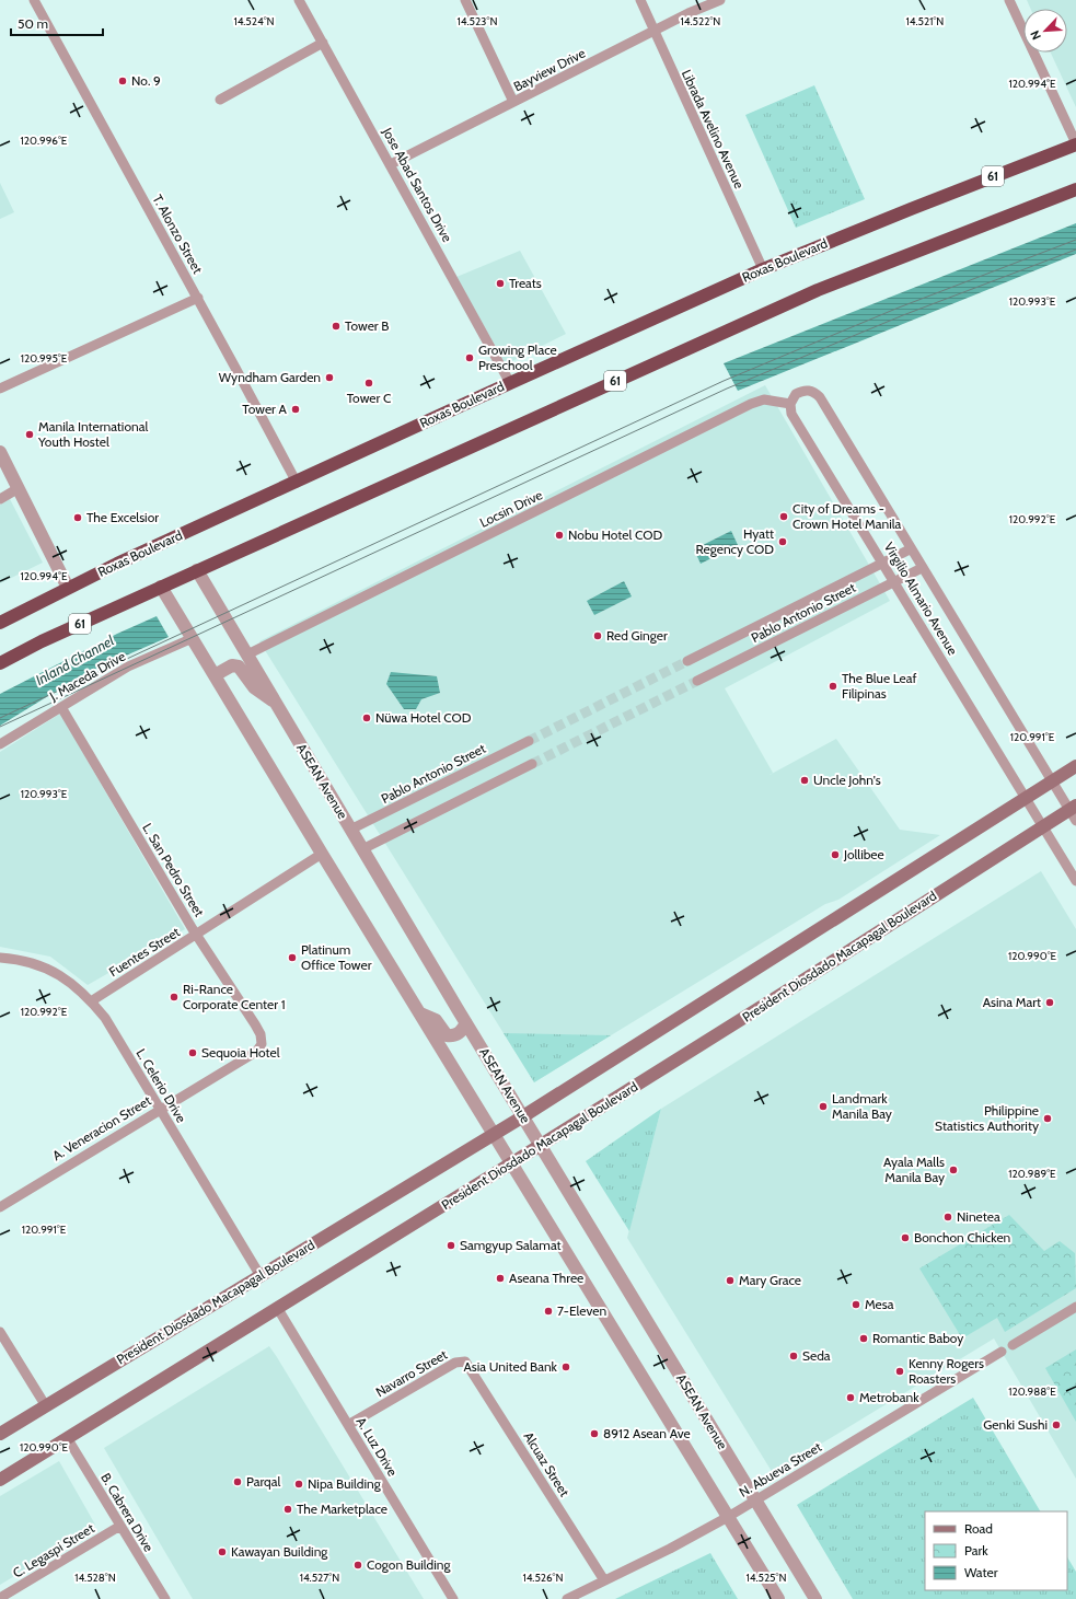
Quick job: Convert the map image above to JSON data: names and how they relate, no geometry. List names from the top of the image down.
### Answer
{
  "streets": {
    "highway": ["61", "Roxas Boulevard"],
    "main road": ["President Diosdado Macapagal Boulevard"],
    "street": [
      "Bayview Drive",
      "Librada Avelino Avenue",
      "Jose Abad Santos Drive",
      "T. Alonzo Street",
      "Locsin Drive",
      "Virgilio Almario Avenue",
      "Pablo Antonio Street",
      "J. Maceda Drive",
      "ASEAN Avenue",
      "L. San Pedro Street",
      "Fuentes Street",
      "L. Celerio Drive",
      "A. Veneracion Street",
      "Navarro Street",
      "A. Luz Drive",
      "Alcuaz Street",
      "N. Abueva Street",
      "B. Cabrera Drive",
      "C. Legaspi Street"
    ]
  },
  "crossings": [
    ["Bayview Drive", "Librada Avelino Avenue"],
    ["Bayview Drive", "Jose Abad Santos Drive"],
    ["Librada Avelino Avenue", "Roxas Boulevard"],
    ["61", "ASEAN Avenue"],
    ["Jose Abad Santos Drive", "Roxas Boulevard"],
    ["T. Alonzo Street", "Roxas Boulevard"],
    ["Locsin Drive", "Virgilio Almario Avenue"],
    ["Locsin Drive", "ASEAN Avenue"],
    ["Virgilio Almario Avenue", "Pablo Antonio Street"],
    ["Virgilio Almario Avenue", "President Diosdado Macapagal Boulevard"],
    ["Pablo Antonio Street", "ASEAN Avenue"],
    ["J. Maceda Drive", "L. San Pedro Street"],
    ["ASEAN Avenue", "President Diosdado Macapagal Boulevard"],
    ["ASEAN Avenue", "N. Abueva Street"],
    ["L. San Pedro Street", "Fuentes Street"],
    ["L. San Pedro Street", "A. Veneracion Street"],
    ["Fuentes Street", "L. Celerio Drive"],
    ["President Diosdado Macapagal Boulevard", "L. Celerio Drive"],
    ["President Diosdado Macapagal Boulevard", "A. Luz Drive"],
    ["President Diosdado Macapagal Boulevard", "B. Cabrera Drive"],
    ["L. Celerio Drive", "A. Veneracion Street"],
    ["Navarro Street", "A. Luz Drive"],
    ["Navarro Street", "Alcuaz Street"],
    ["Alcuaz Street", "N. Abueva Street"],
    ["B. Cabrera Drive", "C. Legaspi Street"]
  ],
  "water": ["Inland Channel"],
  "places": [
    "No. 9",
    "Treats",
    "Tower B",
    "Growing Place Preschool",
    "Wyndham Garden",
    "Tower C",
    "Tower A",
    "Manila International Youth Hostel",
    "City of Dreams - Crown Hotel Manila",
    "The Excelsior",
    "Nobu Hotel COD",
    "Hyatt Regency COD",
    "Red Ginger",
    "The Blue Leaf Filipinas",
    "Nüwa Hotel COD",
    "Uncle John's",
    "Jollibee",
    "Platinum Office Tower",
    "Ri-Rance Corporate Center 1",
    "Asina Mart",
    "Sequoia Hotel",
    "Landmark Manila Bay",
    "Philippine Statistics Authority",
    "Ayala Malls Manila Bay",
    "Ninetea",
    "Bonchon Chicken",
    "Samgyup Salamat",
    "Aseana Three",
    "Mary Grace",
    "Mesa",
    "7-Eleven",
    "Romantic Baboy",
    "Seda",
    "Asia United Bank",
    "Kenny Rogers Roasters",
    "Metrobank",
    "Genki Sushi",
    "8912 Asean Ave",
    "Parqal",
    "Nipa Building",
    "The Marketplace",
    "Kawayan Building",
    "Cogon Building"
  ],
  "legend": ["Road", "Park", "Water"],
  "scale_bar": "50 m",
  "north": "bottom left",
  "coordinates": [
    "14.523°N",
    "14.522°N",
    "14.524°N",
    "14.521°N",
    "120.994°E",
    "120.996°E",
    "120.993°E",
    "120.995°E",
    "120.992°E",
    "120.991°E",
    "120.990°E",
    "120.989°E",
    "120.988°E",
    "14.528°N",
    "14.527°N",
    "14.526°N",
    "14.525°N"
  ]
}
